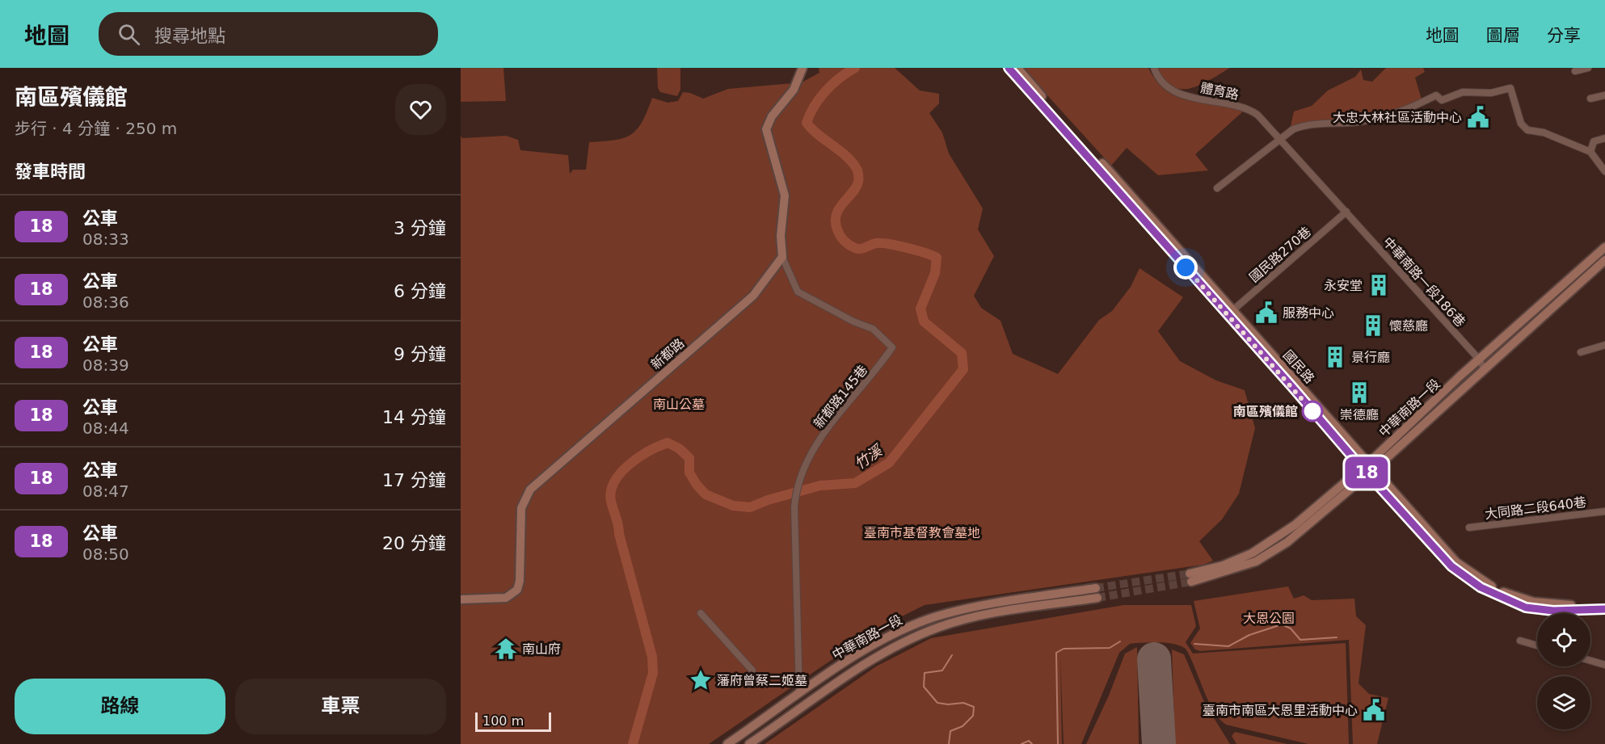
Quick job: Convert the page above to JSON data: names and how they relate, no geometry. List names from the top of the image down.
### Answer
{
  "streets": {
    "street": [
      "體育路",
      "國民路270巷",
      "中華南路一段186巷",
      "新都路",
      "國民路",
      "新都路145巷",
      "中華南路一段",
      "大同路二段640巷"
    ]
  },
  "crossings": [
    ["體育路", "國民路270巷"],
    ["體育路", "中華南路一段186巷"],
    ["國民路270巷", "中華南路一段186巷"],
    ["國民路270巷", "國民路"],
    ["中華南路一段186巷", "中華南路一段"],
    ["新都路", "新都路145巷"],
    ["國民路", "中華南路一段"],
    ["新都路145巷", "中華南路一段"]
  ],
  "water": ["竹溪"],
  "parks": ["南山公墓", "臺南市基督教會墓地", "大恩公園"],
  "places": {
    "public building": ["大忠大林社區活動中心", "服務中心", "臺南市南區大恩里活動中心"],
    "building": [
      "永安堂",
      "懷慈廳",
      "景行廳",
      "崇德廳"
    ],
    "other": ["南區殯儀館"],
    "temple": ["南山府"],
    "place": ["藩府曾蔡二姬墓"]
  },
  "lines": ["bus line 18"],
  "scale_bar": "100 m",
  "page": {
    "header": "地圖",
    "search": "搜尋地點",
    "nav": ["地圖", "圖層", "分享"],
    "heading": [
      ["南區殯儀館", "步行 · 4 分鐘 · 250 m"],
      "發車時間"
    ],
    "on_map": "18",
    "list": [
      {
        "mark": "18",
        "name": "公車",
        "note": "08:33",
        "value": "3 分鐘"
      },
      {
        "mark": "18",
        "name": "公車",
        "note": "08:36",
        "value": "6 分鐘"
      },
      {
        "mark": "18",
        "name": "公車",
        "note": "08:39",
        "value": "9 分鐘"
      },
      {
        "mark": "18",
        "name": "公車",
        "note": "08:44",
        "value": "14 分鐘"
      },
      {
        "mark": "18",
        "name": "公車",
        "note": "08:47",
        "value": "17 分鐘"
      },
      {
        "mark": "18",
        "name": "公車",
        "note": "08:50",
        "value": "20 分鐘"
      }
    ],
    "buttons": ["路線", "車票"],
    "scale": "100 m"
  }
}
